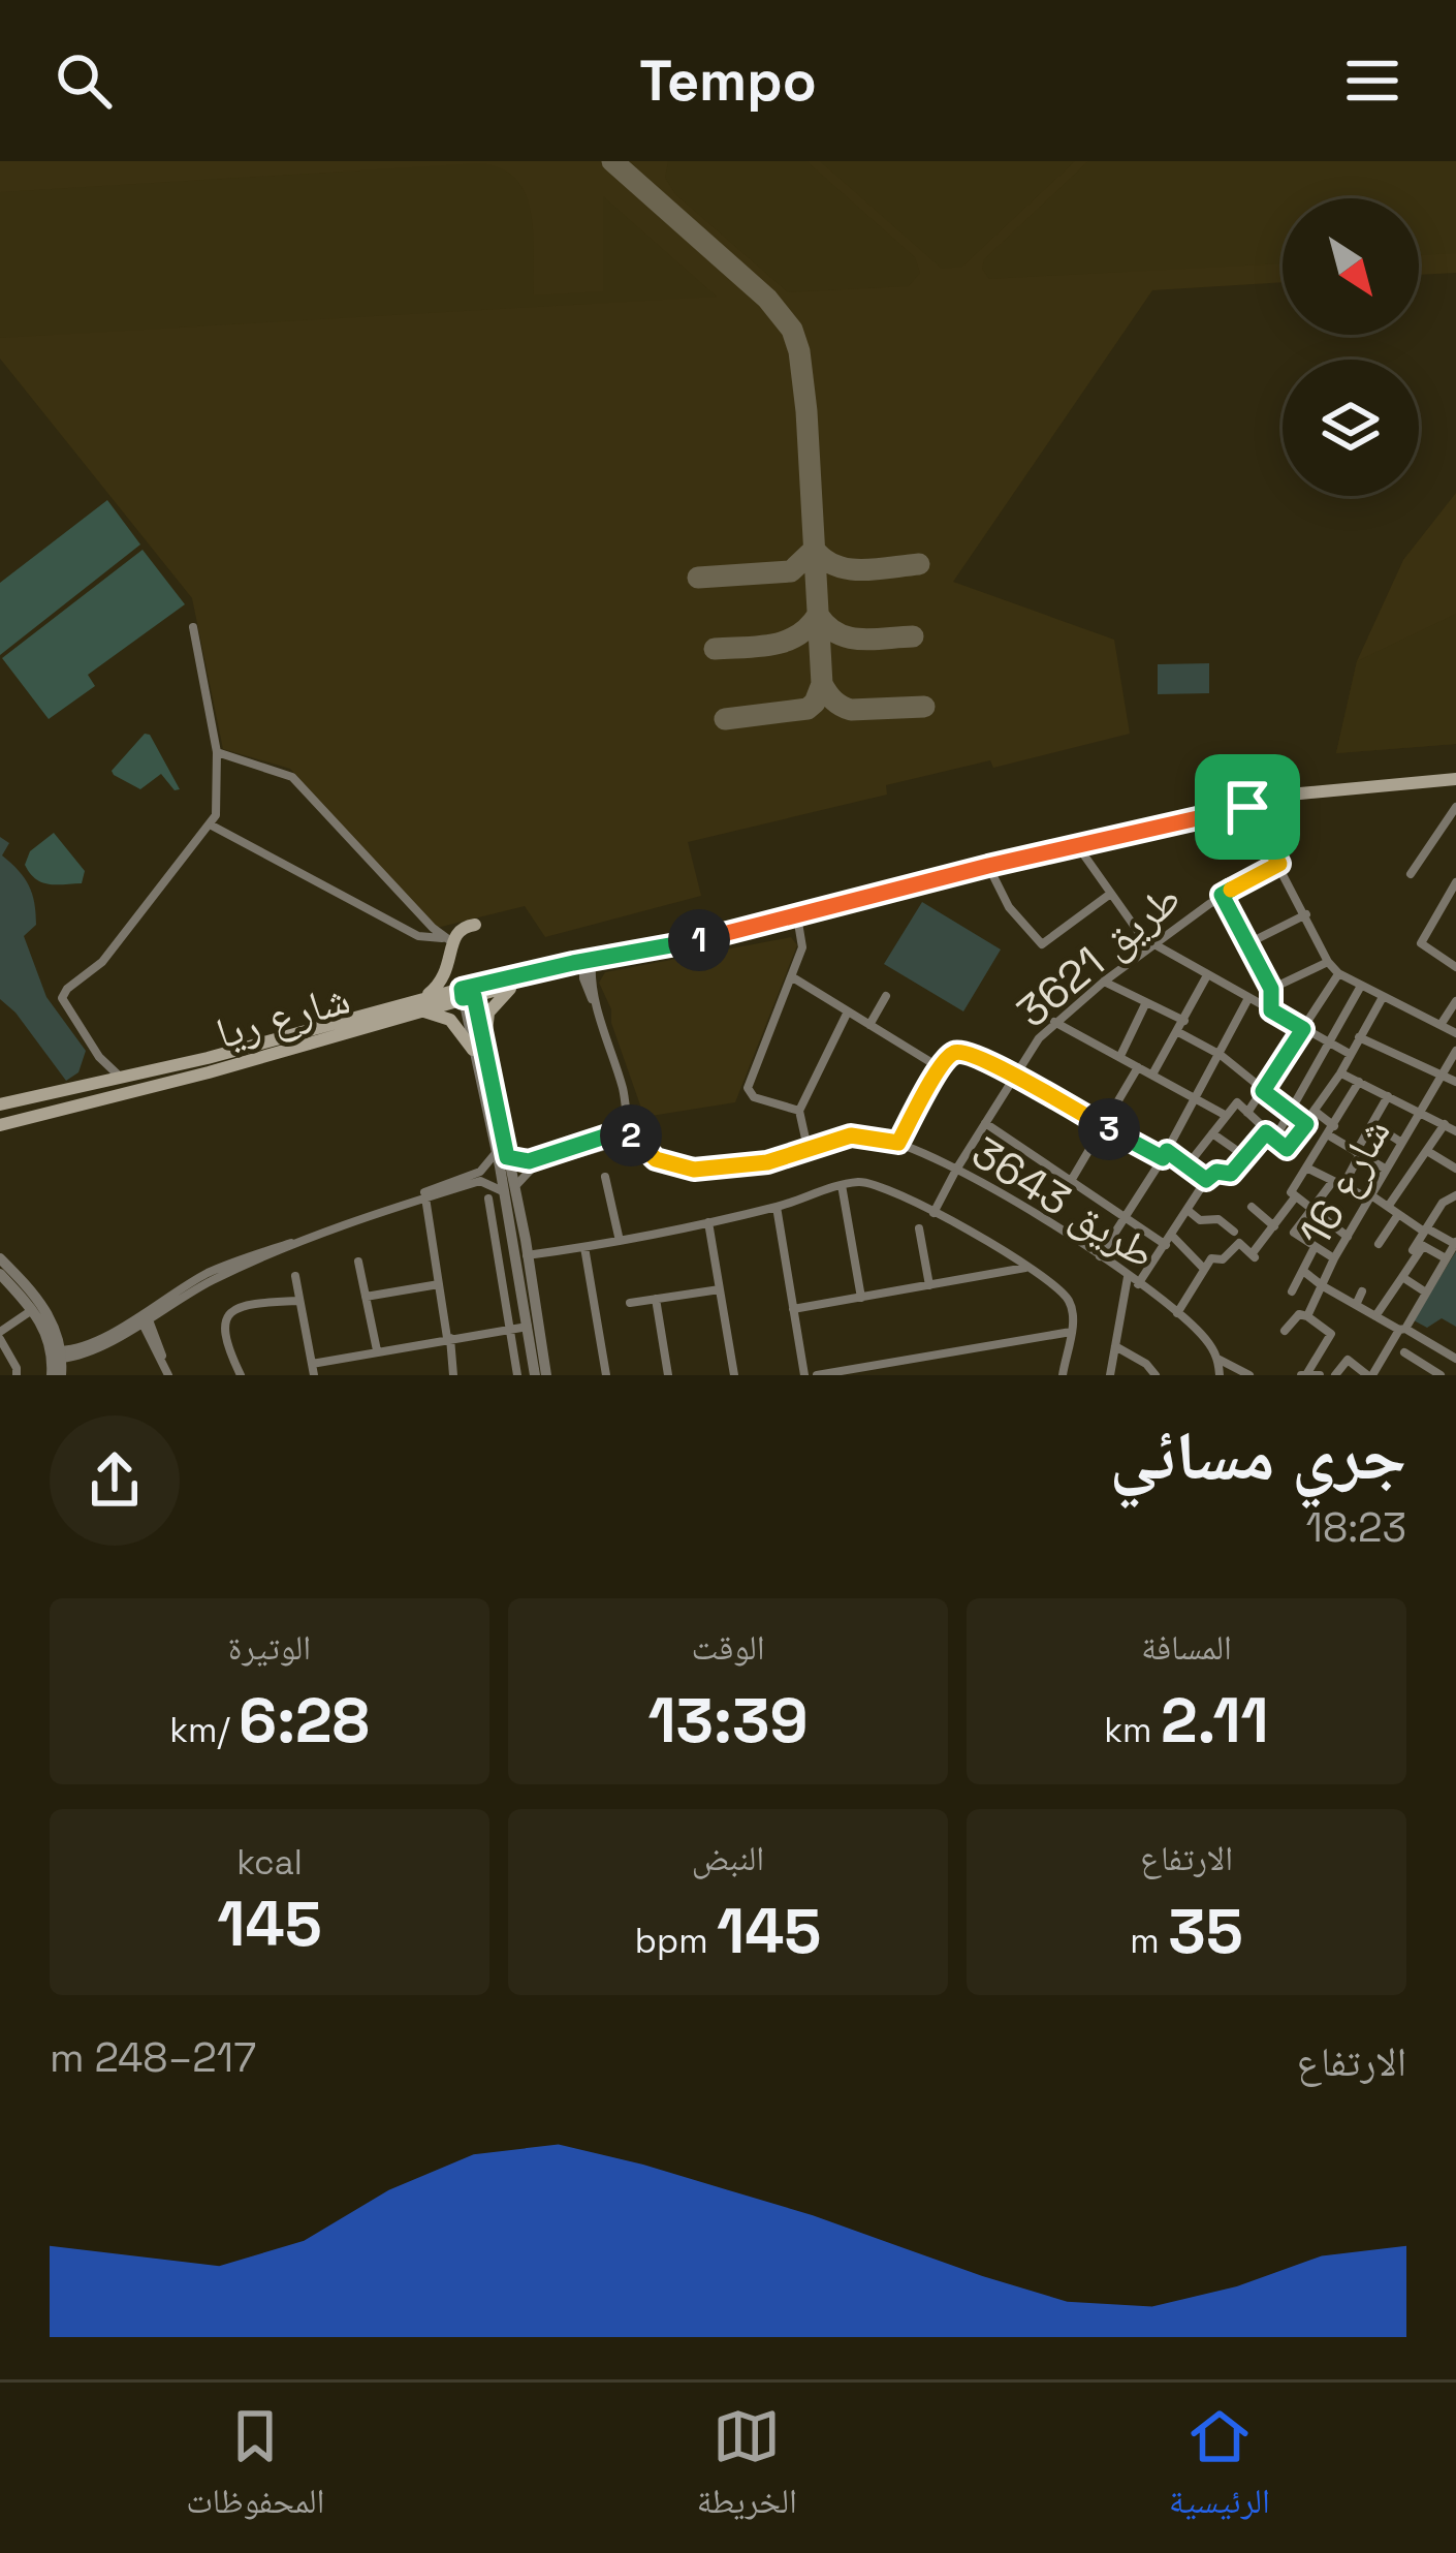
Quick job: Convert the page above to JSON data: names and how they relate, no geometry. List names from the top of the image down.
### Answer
{
  "streets": {
    "main road": ["شارع ريا"],
    "street": ["طريق 3621", "شارع 16", "طريق 3643"]
  },
  "crossings": [
    ["طريق 3621", "طريق 3643"]
  ],
  "north": "bottom right",
  "page": {
    "header": "Tempo",
    "pins": ["1", "3", "2"],
    "heading": ["جري مسائي", "18:23"],
    "stats": [
      ["المسافة", "2.11 km"],
      ["الوقت", "13:39"],
      ["الوتيرة", "6:28 /km"],
      ["الارتفاع", "35 m"],
      ["النبض", "145 bpm"],
      ["kcal", "145"]
    ],
    "chart": ["الارتفاع", "217–248 m"],
    "tabs": ["الرئيسية", "الخريطة", "المحفوظات"]
  }
}
